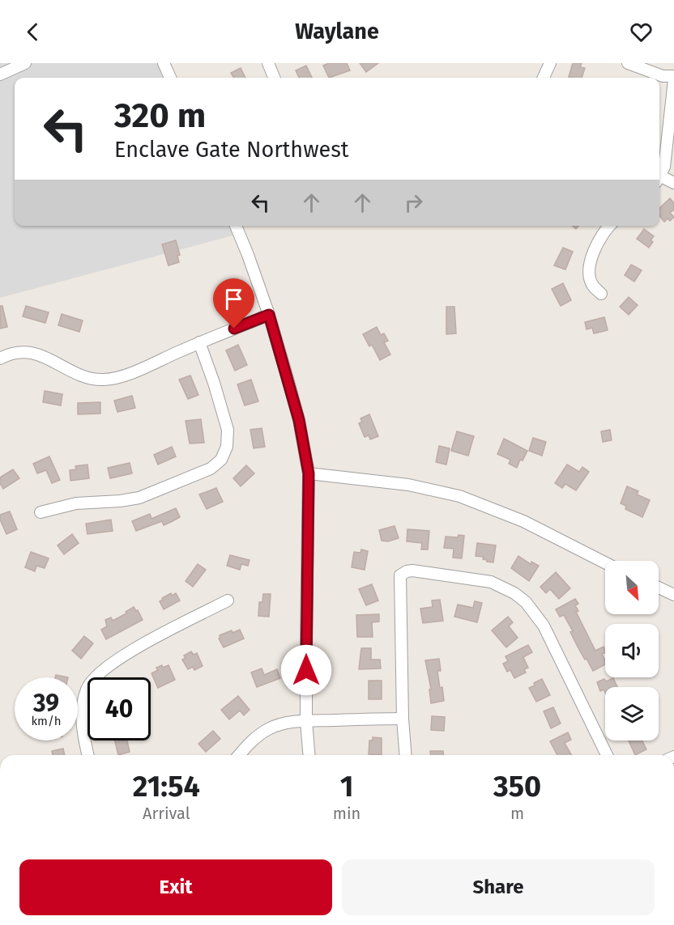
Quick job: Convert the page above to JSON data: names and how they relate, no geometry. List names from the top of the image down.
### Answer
{
  "north": "bottom right",
  "page": {
    "header": "Waylane",
    "turn": ["320 m", "Enclave Gate Northwest"],
    "speed": "39 km/h",
    "limit": "40",
    "eta": [
      "21:54",
      "Arrival",
      "1",
      "min",
      "350",
      "m"
    ],
    "buttons": ["Exit", "Share"]
  }
}
